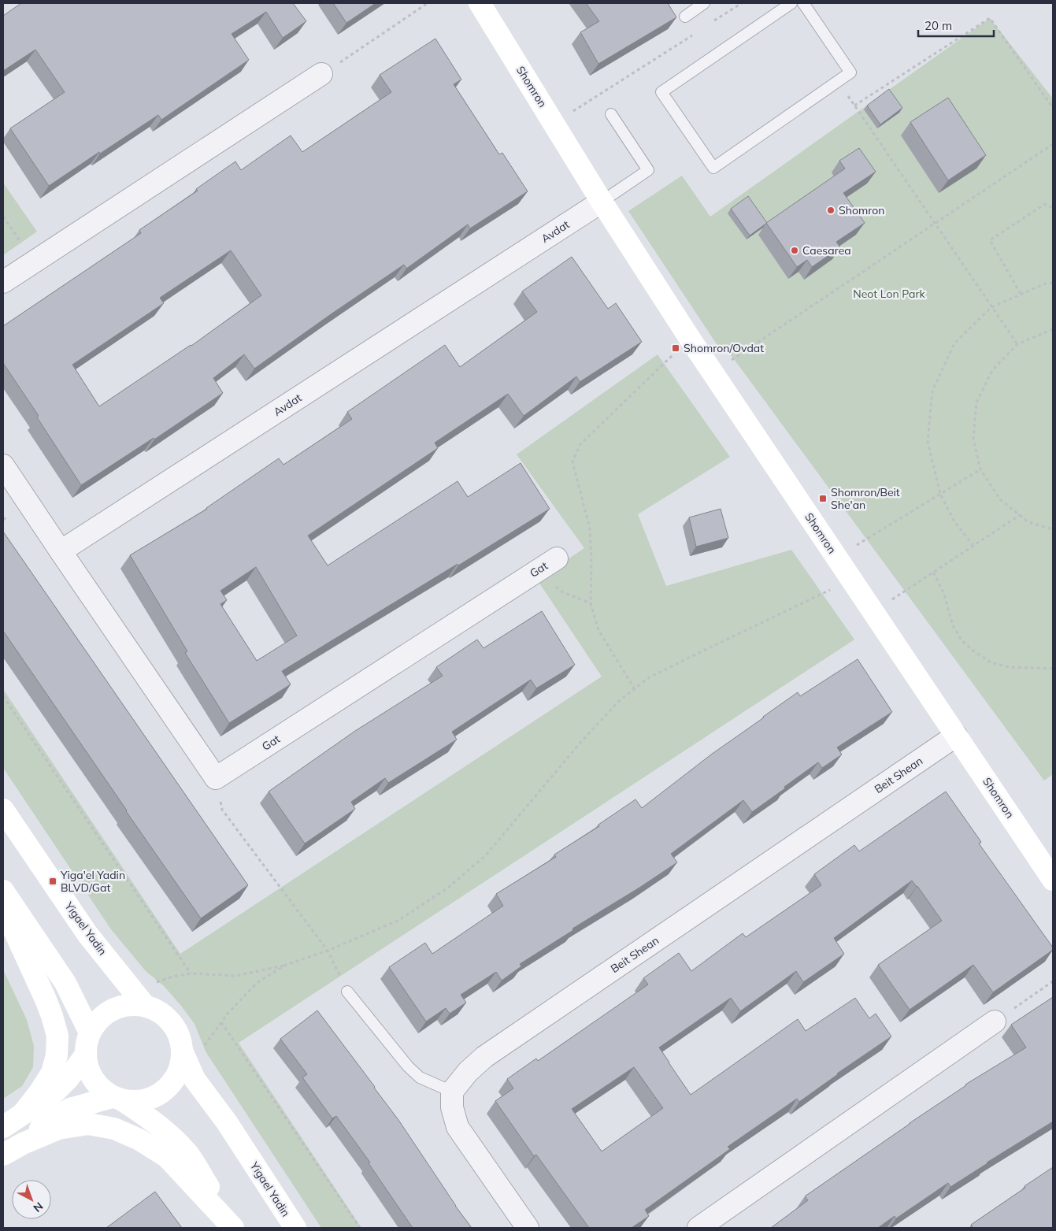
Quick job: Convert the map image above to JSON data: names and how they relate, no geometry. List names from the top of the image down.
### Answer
{
  "streets": {
    "main road": ["Shomron", "Yigael Yadin"],
    "street": ["Avdat", "Gat", "Beit Shean"]
  },
  "crossings": [
    ["Shomron", "Avdat"],
    ["Shomron", "Beit Shean"]
  ],
  "parks": ["Neot Lon Park"],
  "places": {
    "other": ["Shomron", "Caesarea"],
    "transit": ["Shomron/Ovdat", "Shomron/Beit She'an", "Yiga'el Yadin BLVD/Gat"]
  },
  "scale_bar": "20 m",
  "north": "bottom right"
}
